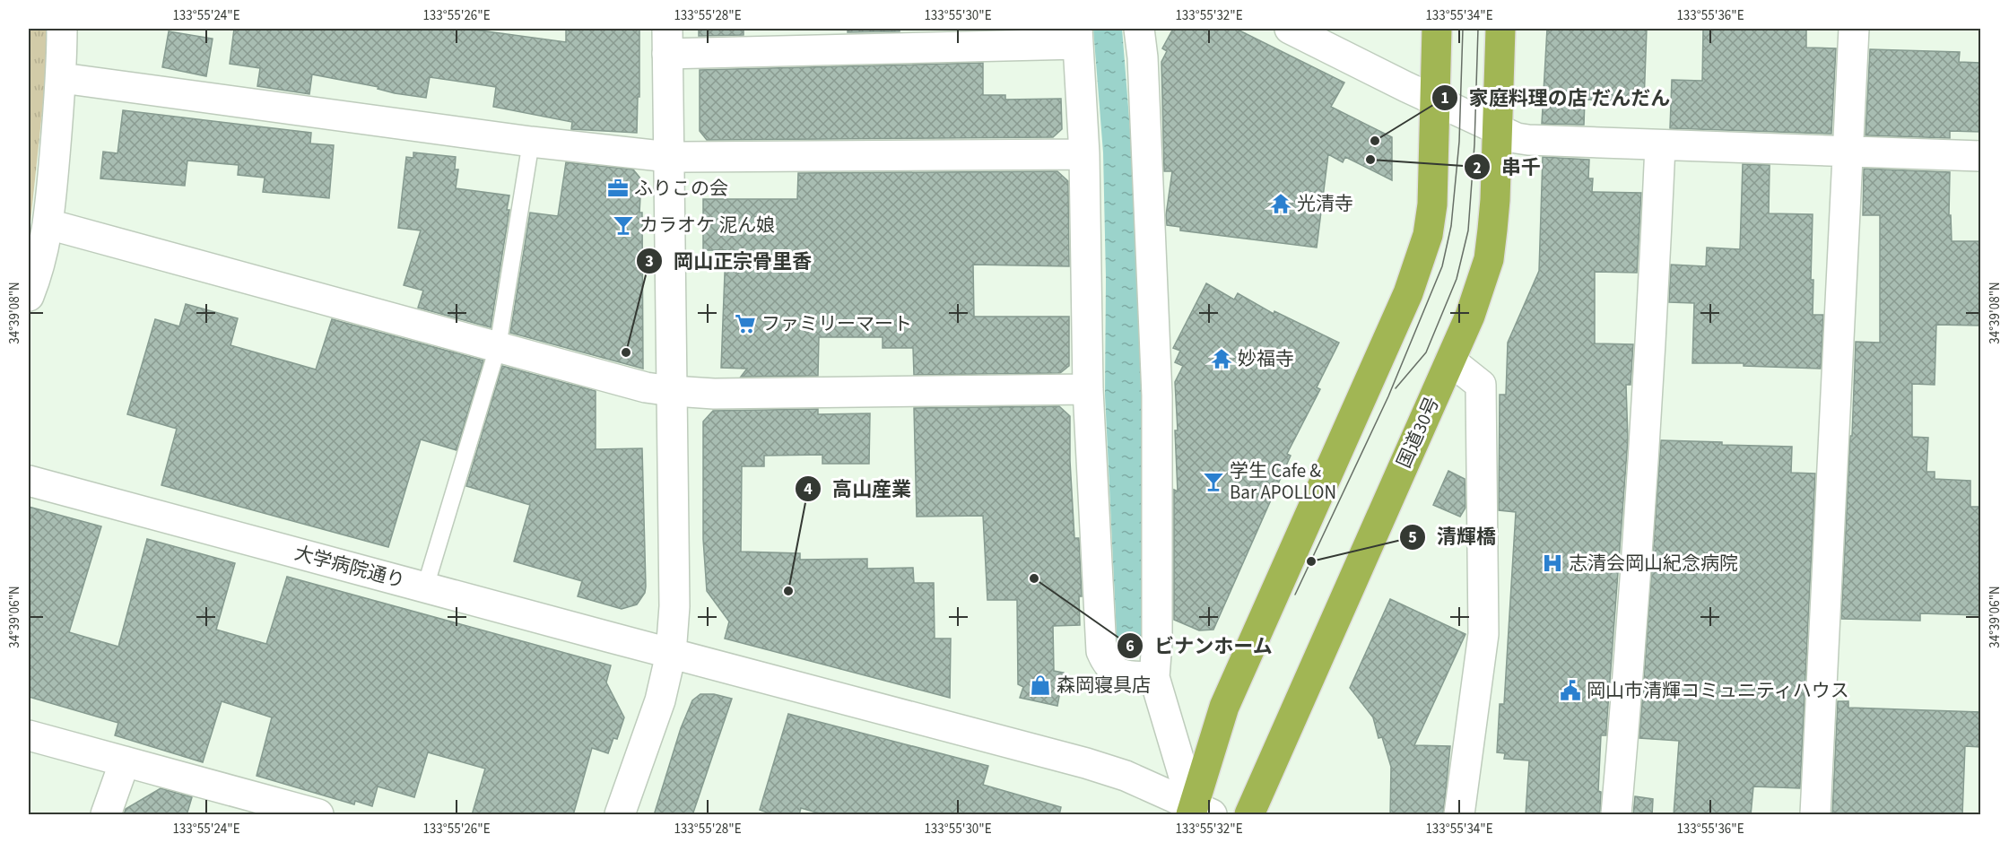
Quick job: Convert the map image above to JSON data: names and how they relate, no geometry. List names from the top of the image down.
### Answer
{
  "streets": {
    "highway": ["国道30号"],
    "street": ["大学病院通り"]
  },
  "places": {
    "other": [
      "家庭料理の店 だんだん",
      "串千",
      "岡山正宗骨里香",
      "清輝橋",
      "ビナンホーム",
      "高山産業"
    ],
    "office": ["ふりこの会"],
    "temple": ["光清寺", "妙福寺"],
    "bar": ["カラオケ 泥ん娘", "学生 Cafe & Bar APOLLON"],
    "supermarket": ["ファミリーマート"],
    "hospital": ["志清会岡山紀念病院"],
    "shop": ["森岡寝具店"],
    "public building": ["岡山市清輝コミュニティハウス"]
  },
  "coordinates": [
    "133°55'24\"E",
    "133°55'26\"E",
    "133°55'28\"E",
    "133°55'30\"E",
    "133°55'32\"E",
    "133°55'34\"E",
    "133°55'36\"E",
    "34°39'08\"N",
    "34°39'06\"N"
  ]
}
